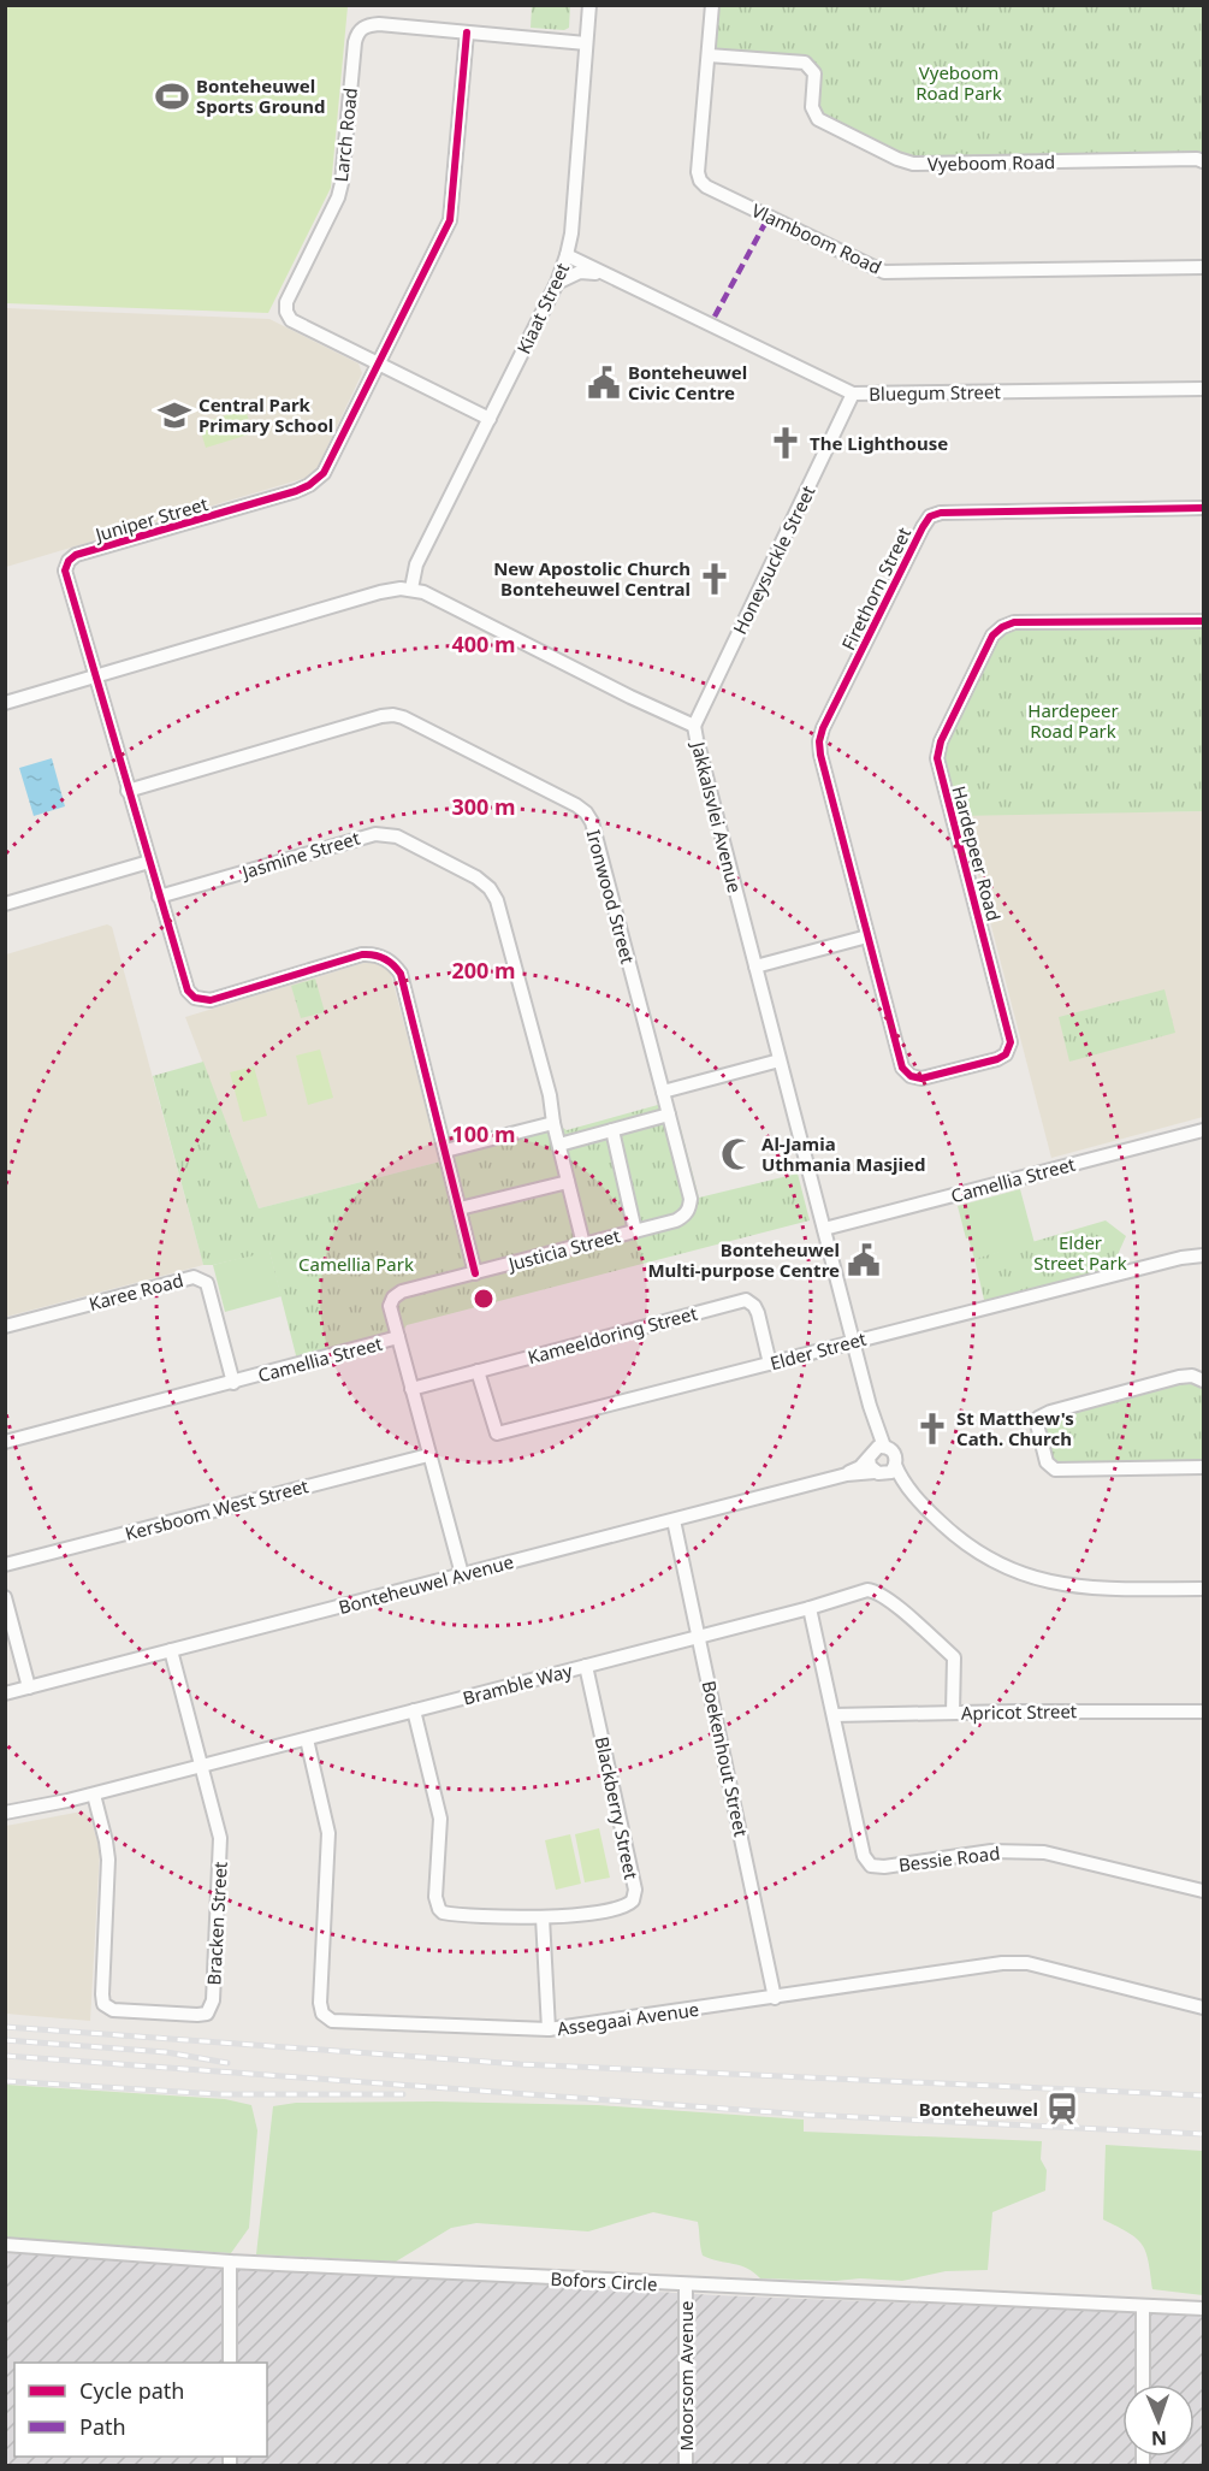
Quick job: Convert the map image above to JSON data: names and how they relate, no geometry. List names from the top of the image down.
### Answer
{
  "streets": {
    "street": [
      "Larch Road",
      "Vyeboom Road",
      "Vlamboom Road",
      "Kiaat Street",
      "Bluegum Street",
      "Juniper Street",
      "Honeysuckle Street",
      "Firethorn Street",
      "Jakkalsvlei Avenue",
      "Hardepeer Road",
      "Jasmine Street",
      "Ironwood Street",
      "Camellia Street",
      "Justicia Street",
      "Karee Road",
      "Kameeldoring Street",
      "Elder Street",
      "Kersboom West Street",
      "Bonteheuwel Avenue",
      "Bramble Way",
      "Apricot Street",
      "Boekenhout Street",
      "Blackberry Street",
      "Bessie Road",
      "Bracken Street",
      "Assegaai Avenue",
      "Bofors Circle",
      "Moorsom Avenue"
    ]
  },
  "crossings": [
    ["Larch Road", "Kiaat Street"],
    ["Larch Road", "Juniper Street"],
    ["Vyeboom Road", "Vlamboom Road"],
    ["Kiaat Street", "Bluegum Street"],
    ["Kiaat Street", "Jakkalsvlei Avenue"],
    ["Bluegum Street", "Honeysuckle Street"],
    ["Juniper Street", "Jasmine Street"],
    ["Juniper Street", "Ironwood Street"],
    ["Honeysuckle Street", "Jakkalsvlei Avenue"],
    ["Firethorn Street", "Hardepeer Road"],
    ["Jakkalsvlei Avenue", "Camellia Street"],
    ["Jakkalsvlei Avenue", "Elder Street"],
    ["Jakkalsvlei Avenue", "Bonteheuwel Avenue"],
    ["Jasmine Street", "Justicia Street"],
    ["Ironwood Street", "Justicia Street"],
    ["Camellia Street", "Justicia Street"],
    ["Camellia Street", "Karee Road"],
    ["Camellia Street", "Kameeldoring Street"],
    ["Camellia Street", "Kersboom West Street"],
    ["Camellia Street", "Bonteheuwel Avenue"],
    ["Kameeldoring Street", "Elder Street"],
    ["Bonteheuwel Avenue", "Boekenhout Street"],
    ["Bonteheuwel Avenue", "Bracken Street"],
    ["Bramble Way", "Apricot Street"],
    ["Bramble Way", "Boekenhout Street"],
    ["Bramble Way", "Blackberry Street"],
    ["Bramble Way", "Bessie Road"],
    ["Bramble Way", "Bracken Street"],
    ["Bramble Way", "Assegaai Avenue"],
    ["Apricot Street", "Bessie Road"],
    ["Boekenhout Street", "Assegaai Avenue"],
    ["Bofors Circle", "Moorsom Avenue"]
  ],
  "parks": [
    "Vyeboom Road Park",
    "Hardepeer Road Park",
    "Elder Street Park",
    "Camellia Park"
  ],
  "places": {
    "sports": ["Bonteheuwel Sports Ground"],
    "public building": ["Bonteheuwel Civic Centre", "Bonteheuwel Multi-purpose Centre"],
    "school or university": ["Central Park Primary School"],
    "church": ["The Lighthouse", "New Apostolic Church Bonteheuwel Central", "St Matthew's Cath. Church"],
    "mosque": ["Al-Jamia Uthmania Masjied"],
    "station": ["Bonteheuwel"]
  },
  "legend": ["Cycle path", "Path"],
  "north": "bottom",
  "rings": [
    "400 m",
    "300 m",
    "200 m",
    "100 m"
  ]
}
